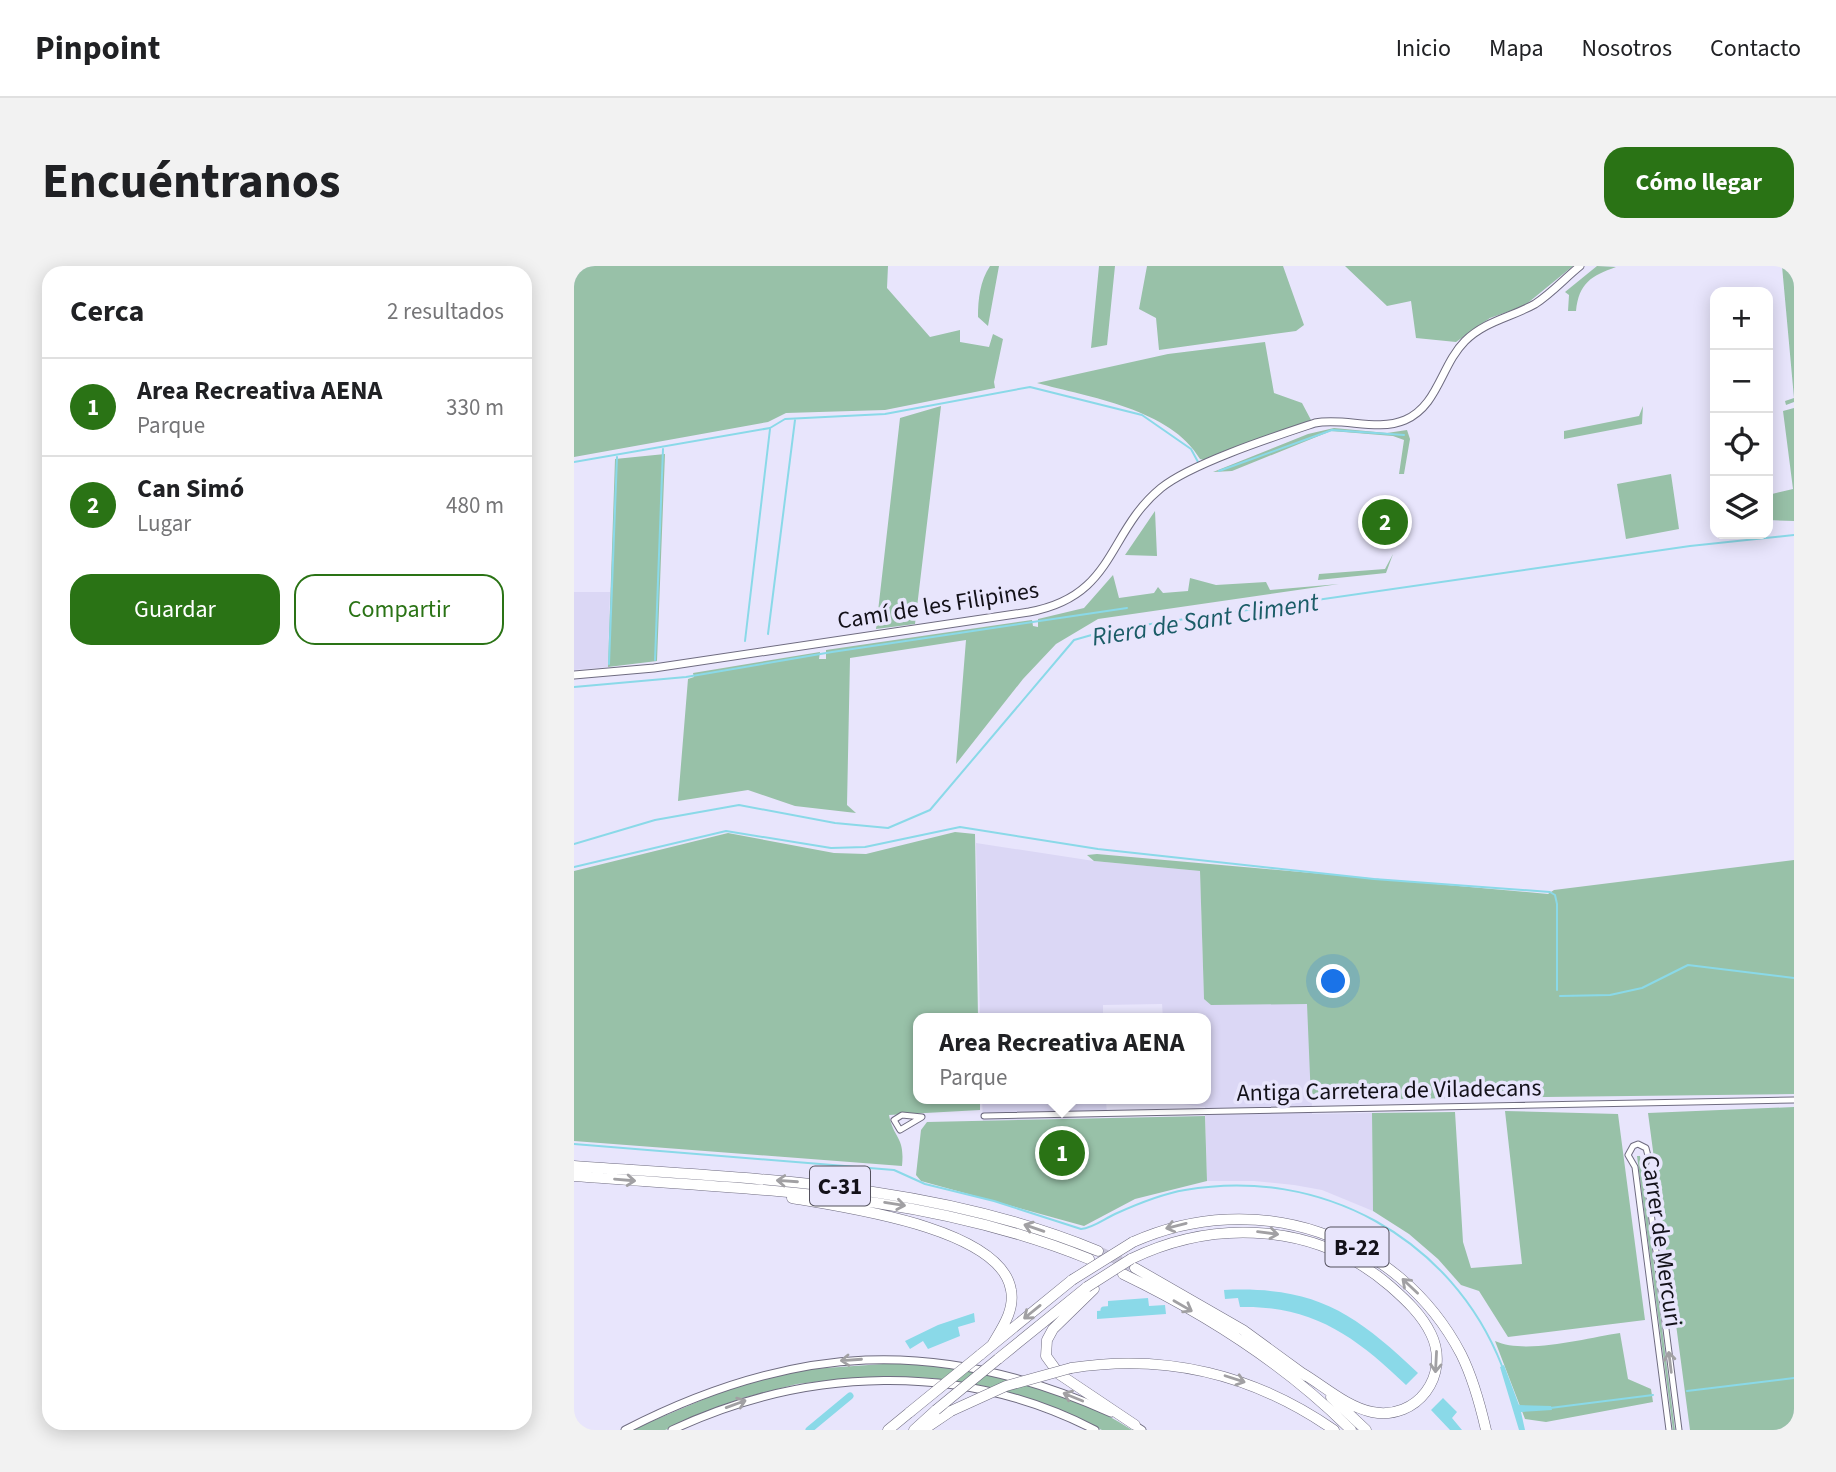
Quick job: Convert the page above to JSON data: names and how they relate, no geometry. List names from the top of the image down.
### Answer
{
  "streets": {
    "highway": ["C-31", "B-22"],
    "main road": ["Camí de les Filipines"],
    "street": ["Antiga Carretera de Viladecans", "Carrer de Mercuri"]
  },
  "water": ["Riera de Sant Climent"],
  "page": {
    "header": "Pinpoint",
    "nav": [
      "Inicio",
      "Mapa",
      "Nosotros",
      "Contacto"
    ],
    "title": "Encuéntranos",
    "buttons": [
      "Cómo llegar",
      ["Guardar", "Compartir"]
    ],
    "heading": ["Cerca", "2 resultados"],
    "map_buttons": ["+", "−"],
    "list": [
      {
        "mark": "1",
        "name": "Area Recreativa AENA",
        "note": "Parque",
        "value": "330 m"
      },
      {
        "mark": "2",
        "name": "Can Simó",
        "note": "Lugar",
        "value": "480 m"
      }
    ],
    "pins": ["2", "1"],
    "popup": ["Area Recreativa AENA", "Parque"]
  }
}
